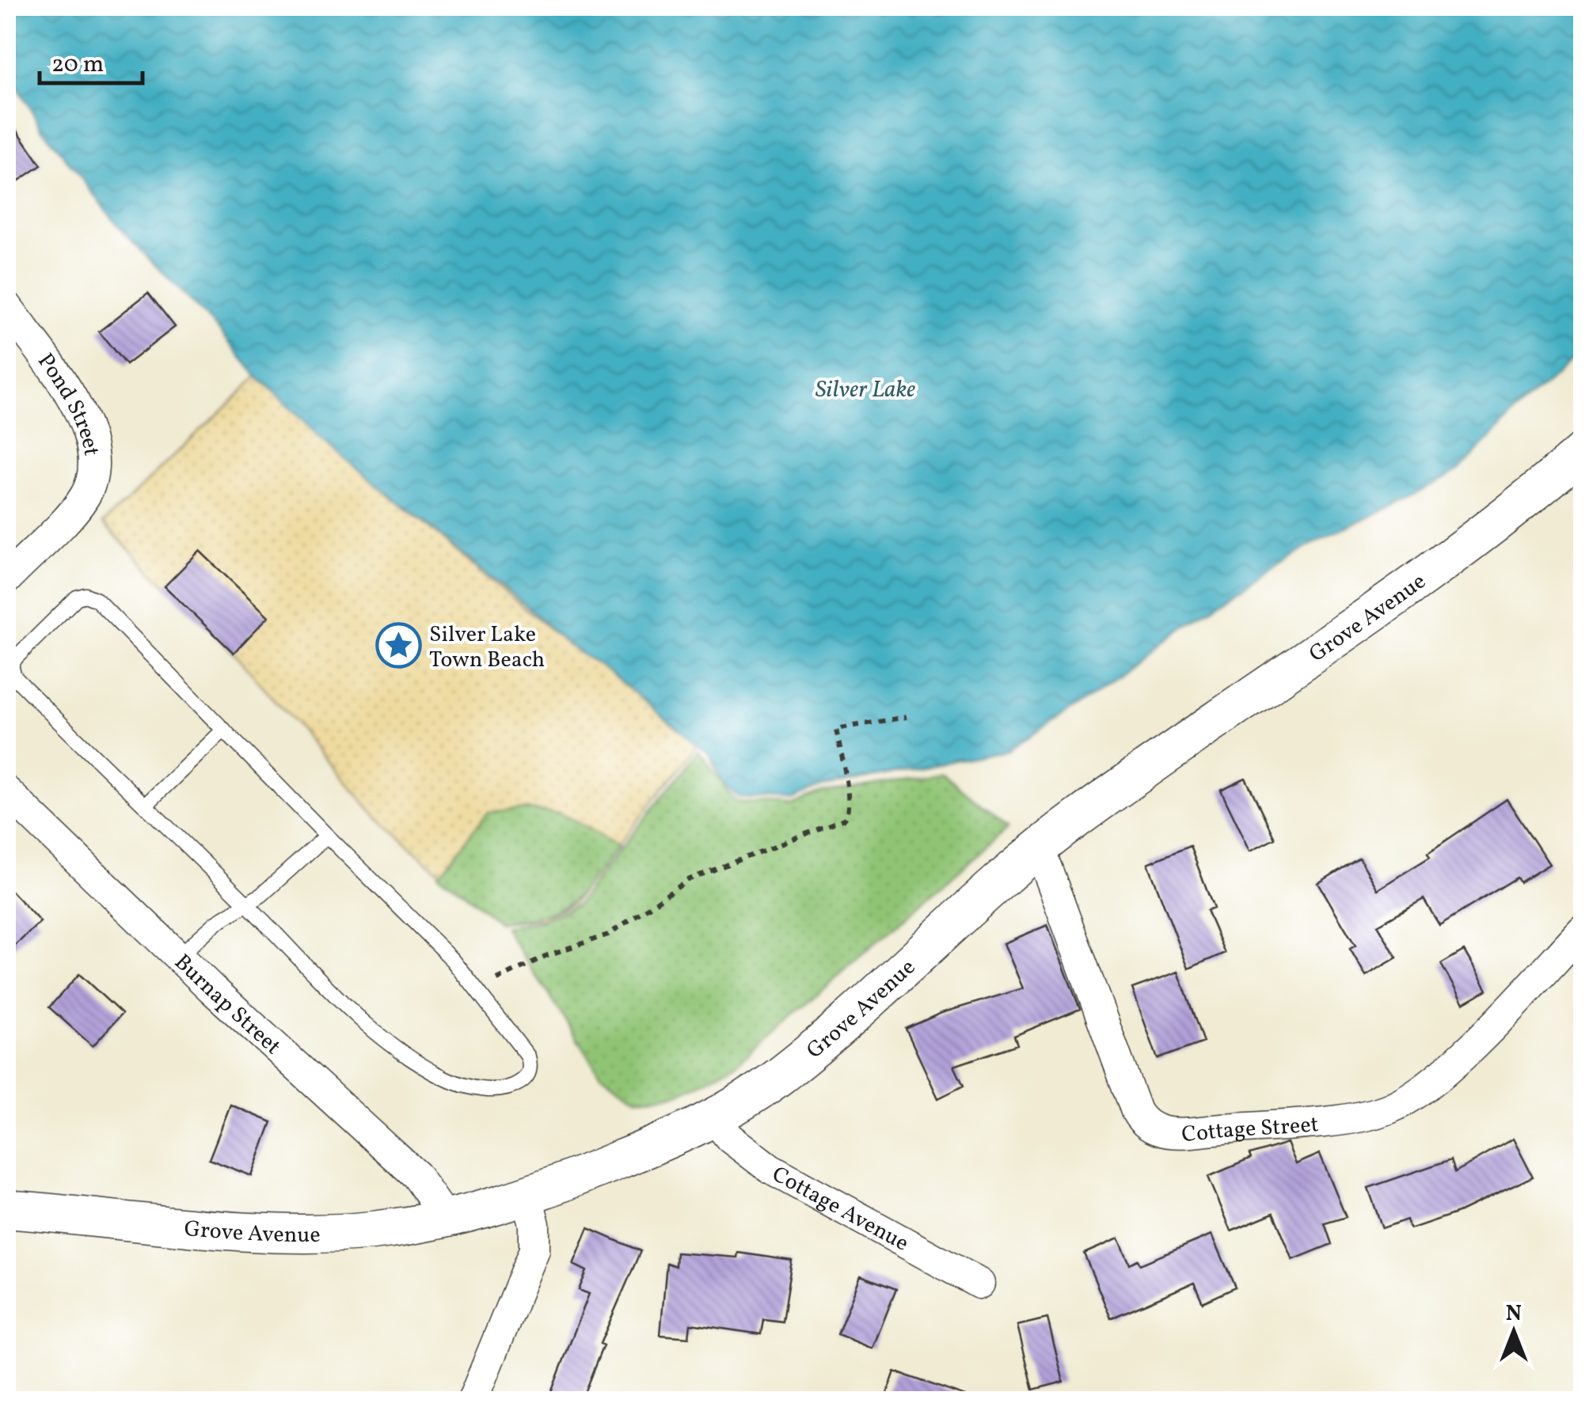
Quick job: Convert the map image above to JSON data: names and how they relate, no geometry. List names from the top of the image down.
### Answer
{
  "streets": {
    "street": [
      "Pond Street",
      "Grove Avenue",
      "Burnap Street",
      "Cottage Street",
      "Cottage Avenue"
    ]
  },
  "crossings": [
    ["Grove Avenue", "Burnap Street"],
    ["Grove Avenue", "Cottage Street"],
    ["Grove Avenue", "Cottage Avenue"]
  ],
  "water": ["Silver Lake"],
  "places": {
    "place": ["Silver Lake Town Beach"]
  },
  "scale_bar": "20 m",
  "north": "top"
}
